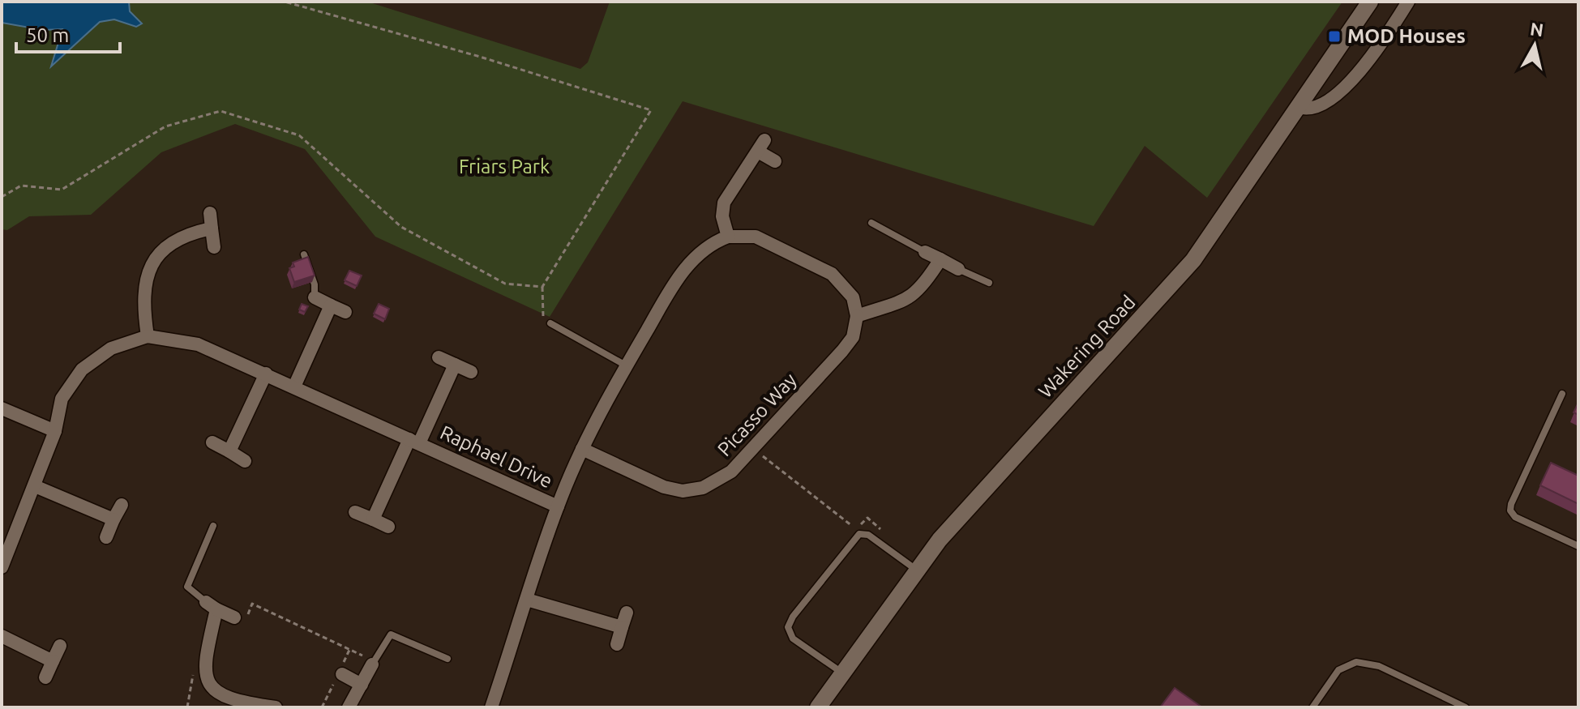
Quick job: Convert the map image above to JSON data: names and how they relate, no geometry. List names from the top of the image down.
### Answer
{
  "streets": {
    "street": ["Wakering Road", "Picasso Way", "Raphael Drive"]
  },
  "parks": ["Friars Park"],
  "places": {
    "transit": ["MOD Houses"]
  },
  "scale_bar": "50 m",
  "north": "top"
}
